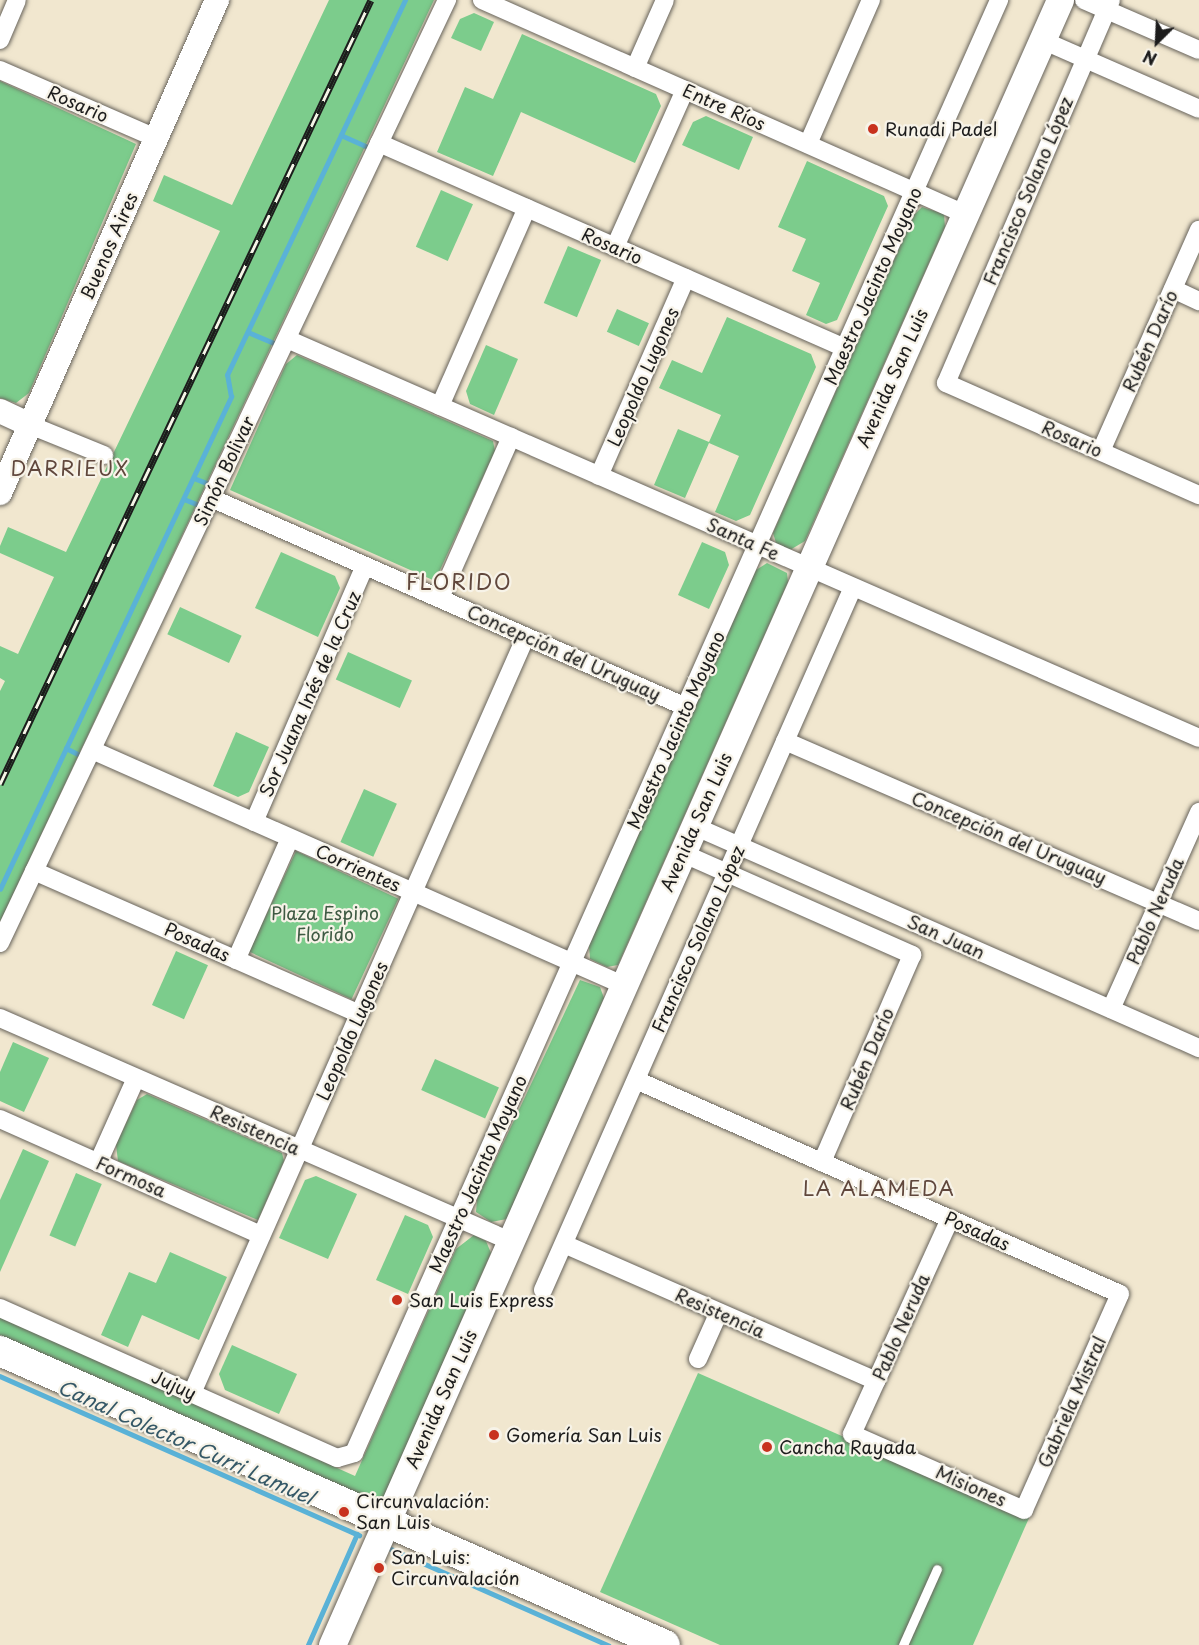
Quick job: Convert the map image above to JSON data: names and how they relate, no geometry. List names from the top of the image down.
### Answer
{
  "streets": {
    "main road": ["Avenida San Luis"],
    "street": [
      "Rosario",
      "Entre Ríos",
      "Francisco Solano López",
      "Buenos Aires",
      "Maestro Jacinto Moyano",
      "Rubén Darío",
      "Leopoldo Lugones",
      "Simón Bolivar",
      "Santa Fe",
      "Concepción del Uruguay",
      "Sor Juana Inés de la Cruz",
      "Corrientes",
      "Pablo Neruda",
      "San Juan",
      "Posadas",
      "Resistencia",
      "Formosa",
      "Jujuy",
      "Gabriela Mistral",
      "Misiones"
    ]
  },
  "crossings": [
    ["Rosario", "Francisco Solano López"],
    ["Rosario", "Buenos Aires"],
    ["Rosario", "Maestro Jacinto Moyano"],
    ["Rosario", "Rubén Darío"],
    ["Rosario", "Leopoldo Lugones"],
    ["Rosario", "Simón Bolivar"],
    ["Entre Ríos", "Maestro Jacinto Moyano"],
    ["Entre Ríos", "Avenida San Luis"],
    ["Francisco Solano López", "Santa Fe"],
    ["Francisco Solano López", "Concepción del Uruguay"],
    ["Francisco Solano López", "San Juan"],
    ["Francisco Solano López", "Posadas"],
    ["Francisco Solano López", "Resistencia"],
    ["Maestro Jacinto Moyano", "Santa Fe"],
    ["Maestro Jacinto Moyano", "Concepción del Uruguay"],
    ["Maestro Jacinto Moyano", "Corrientes"],
    ["Maestro Jacinto Moyano", "Resistencia"],
    ["Maestro Jacinto Moyano", "Jujuy"],
    ["Rubén Darío", "San Juan"],
    ["Rubén Darío", "Posadas"],
    ["Leopoldo Lugones", "Santa Fe"],
    ["Leopoldo Lugones", "Concepción del Uruguay"],
    ["Leopoldo Lugones", "Corrientes"],
    ["Leopoldo Lugones", "Posadas"],
    ["Leopoldo Lugones", "Resistencia"],
    ["Leopoldo Lugones", "Formosa"],
    ["Leopoldo Lugones", "Jujuy"],
    ["Avenida San Luis", "Santa Fe"],
    ["Avenida San Luis", "Corrientes"],
    ["Avenida San Luis", "San Juan"],
    ["Avenida San Luis", "Resistencia"],
    ["Simón Bolivar", "Santa Fe"],
    ["Simón Bolivar", "Concepción del Uruguay"],
    ["Simón Bolivar", "Corrientes"],
    ["Simón Bolivar", "Posadas"],
    ["Concepción del Uruguay", "Sor Juana Inés de la Cruz"],
    ["Concepción del Uruguay", "Pablo Neruda"],
    ["Sor Juana Inés de la Cruz", "Corrientes"],
    ["Pablo Neruda", "San Juan"],
    ["Pablo Neruda", "Posadas"],
    ["Pablo Neruda", "Resistencia"],
    ["Pablo Neruda", "Misiones"],
    ["Posadas", "Gabriela Mistral"],
    ["Gabriela Mistral", "Misiones"]
  ],
  "districts": ["DARRIEUX", "FLORIDO", "LA ALAMEDA"],
  "water": ["Canal Colector Curri Lamuel"],
  "parks": ["Plaza Espino Florido"],
  "places": [
    "Runadi Padel",
    "San Luis Express",
    "Gomería San Luis",
    "Cancha Rayada",
    "Circunvalación: San Luis",
    "San Luis: Circunvalación"
  ],
  "north": "bottom left"
}
